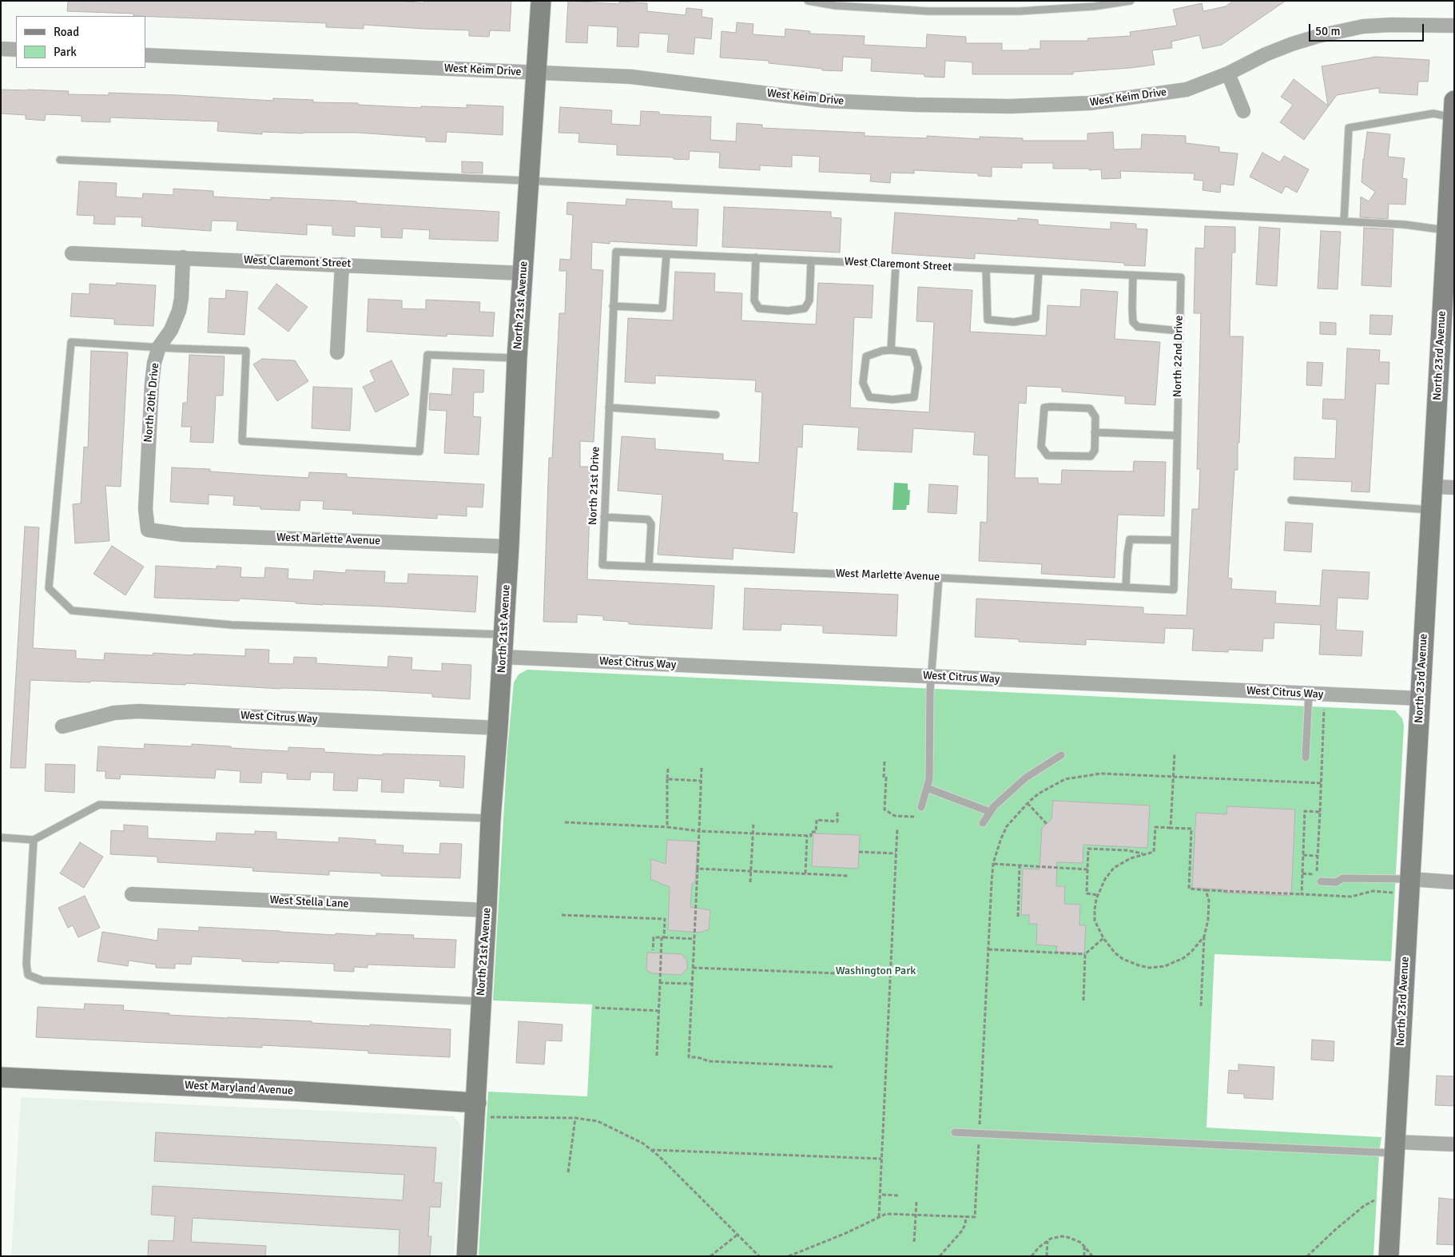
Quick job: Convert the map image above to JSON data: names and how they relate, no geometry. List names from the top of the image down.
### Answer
{
  "streets": {
    "street": [
      "West Keim Drive",
      "West Claremont Street",
      "North 21st Avenue",
      "North 23rd Avenue",
      "North 20th Drive",
      "West Marlette Avenue",
      "West Citrus Way",
      "West Stella Lane",
      "West Maryland Avenue"
    ],
    "lane": ["North 22nd Drive", "North 21st Drive"]
  },
  "crossings": [
    ["West Keim Drive", "North 21st Avenue"],
    ["West Claremont Street", "North 21st Avenue"],
    ["West Claremont Street", "North 22nd Drive"],
    ["West Claremont Street", "North 20th Drive"],
    ["West Claremont Street", "North 21st Drive"],
    ["North 21st Avenue", "West Marlette Avenue"],
    ["North 21st Avenue", "West Citrus Way"],
    ["North 21st Avenue", "West Stella Lane"],
    ["North 21st Avenue", "West Maryland Avenue"],
    ["North 23rd Avenue", "West Citrus Way"],
    ["North 22nd Drive", "West Marlette Avenue"],
    ["North 20th Drive", "West Marlette Avenue"],
    ["North 21st Drive", "West Marlette Avenue"]
  ],
  "parks": ["Washington Park"],
  "legend": ["Road", "Park"],
  "scale_bar": "50 m"
}
